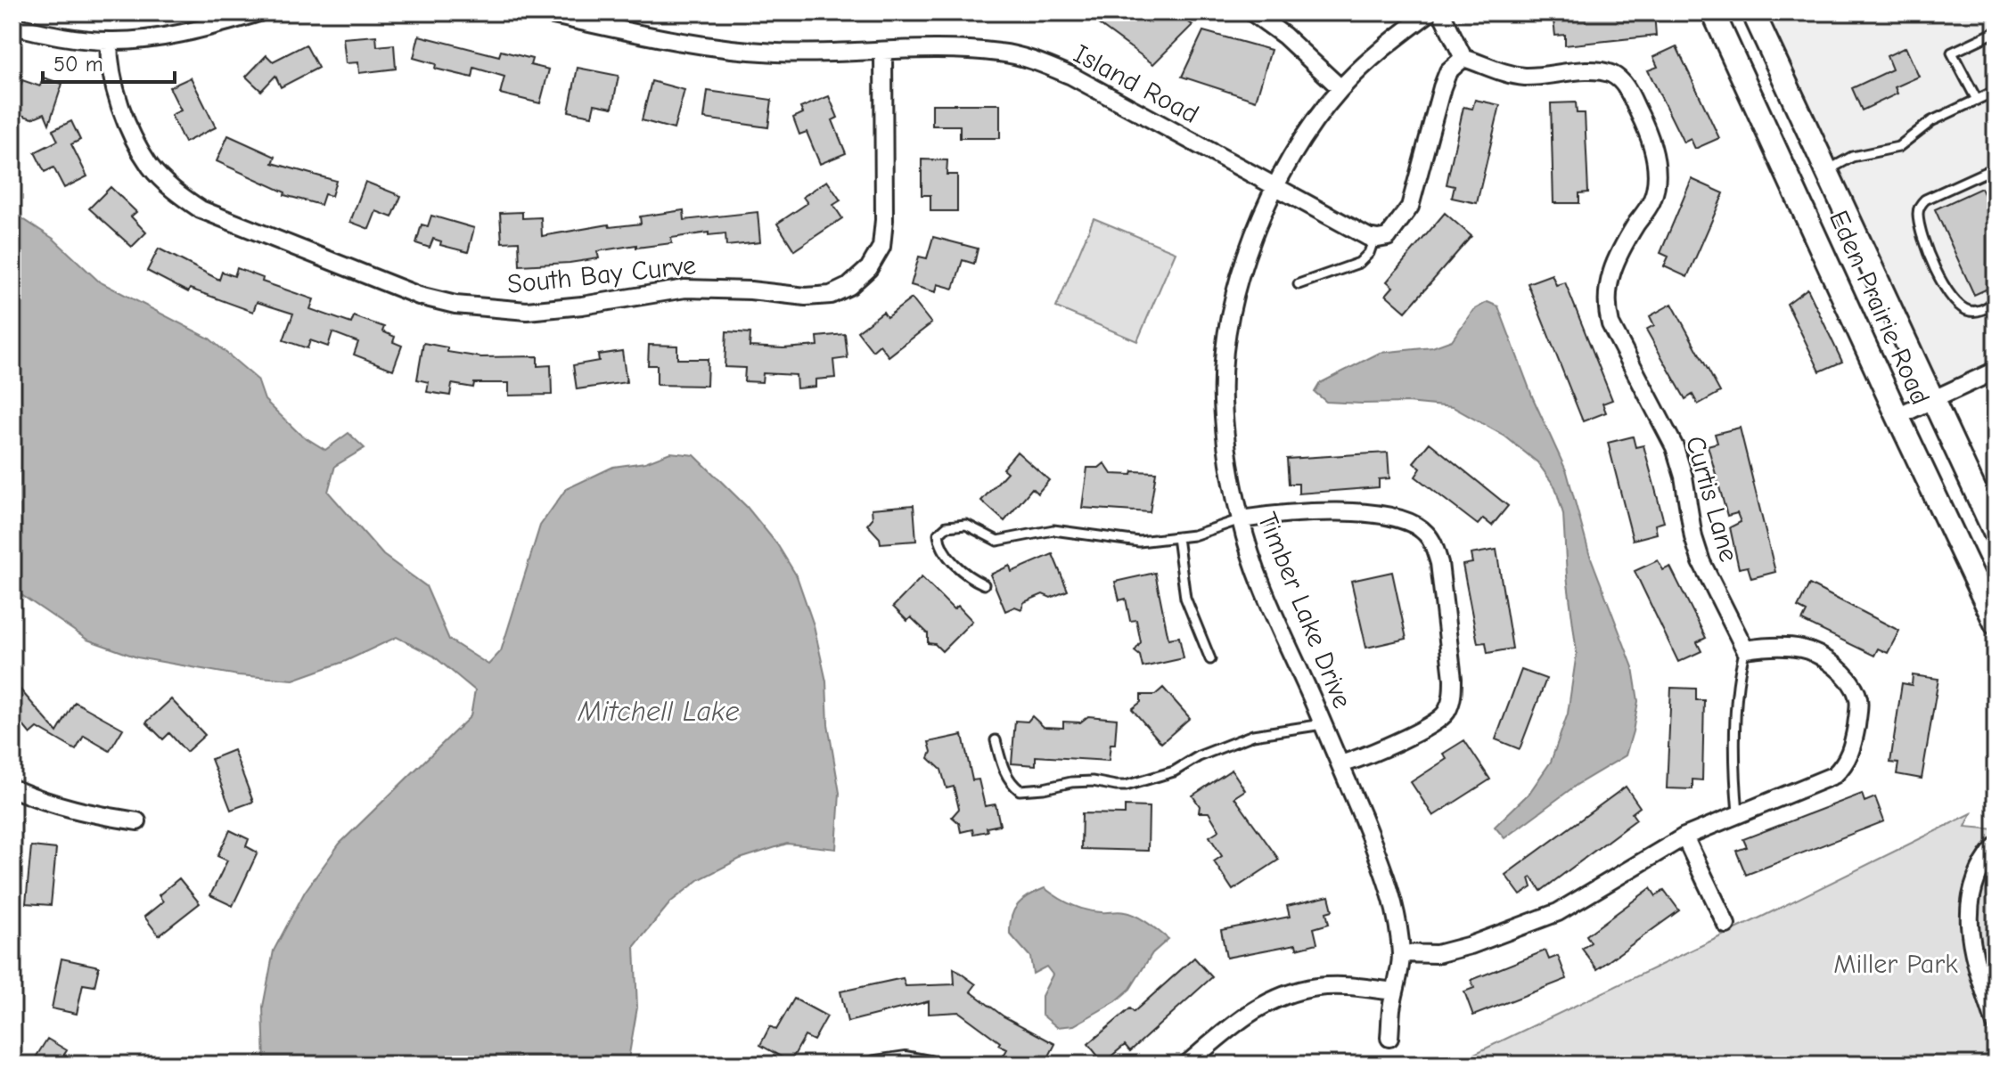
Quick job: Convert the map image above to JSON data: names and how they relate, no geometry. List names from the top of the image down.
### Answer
{
  "streets": {
    "main road": ["Eden Prairie Road"],
    "street": [
      "Island Road",
      "South Bay Curve",
      "Curtis Lane",
      "Timber Lake Drive"
    ]
  },
  "crossings": [
    ["Island Road", "South Bay Curve"],
    ["Island Road", "Timber Lake Drive"]
  ],
  "water": ["Mitchell Lake"],
  "parks": ["Miller Park"],
  "scale_bar": "50 m"
}
